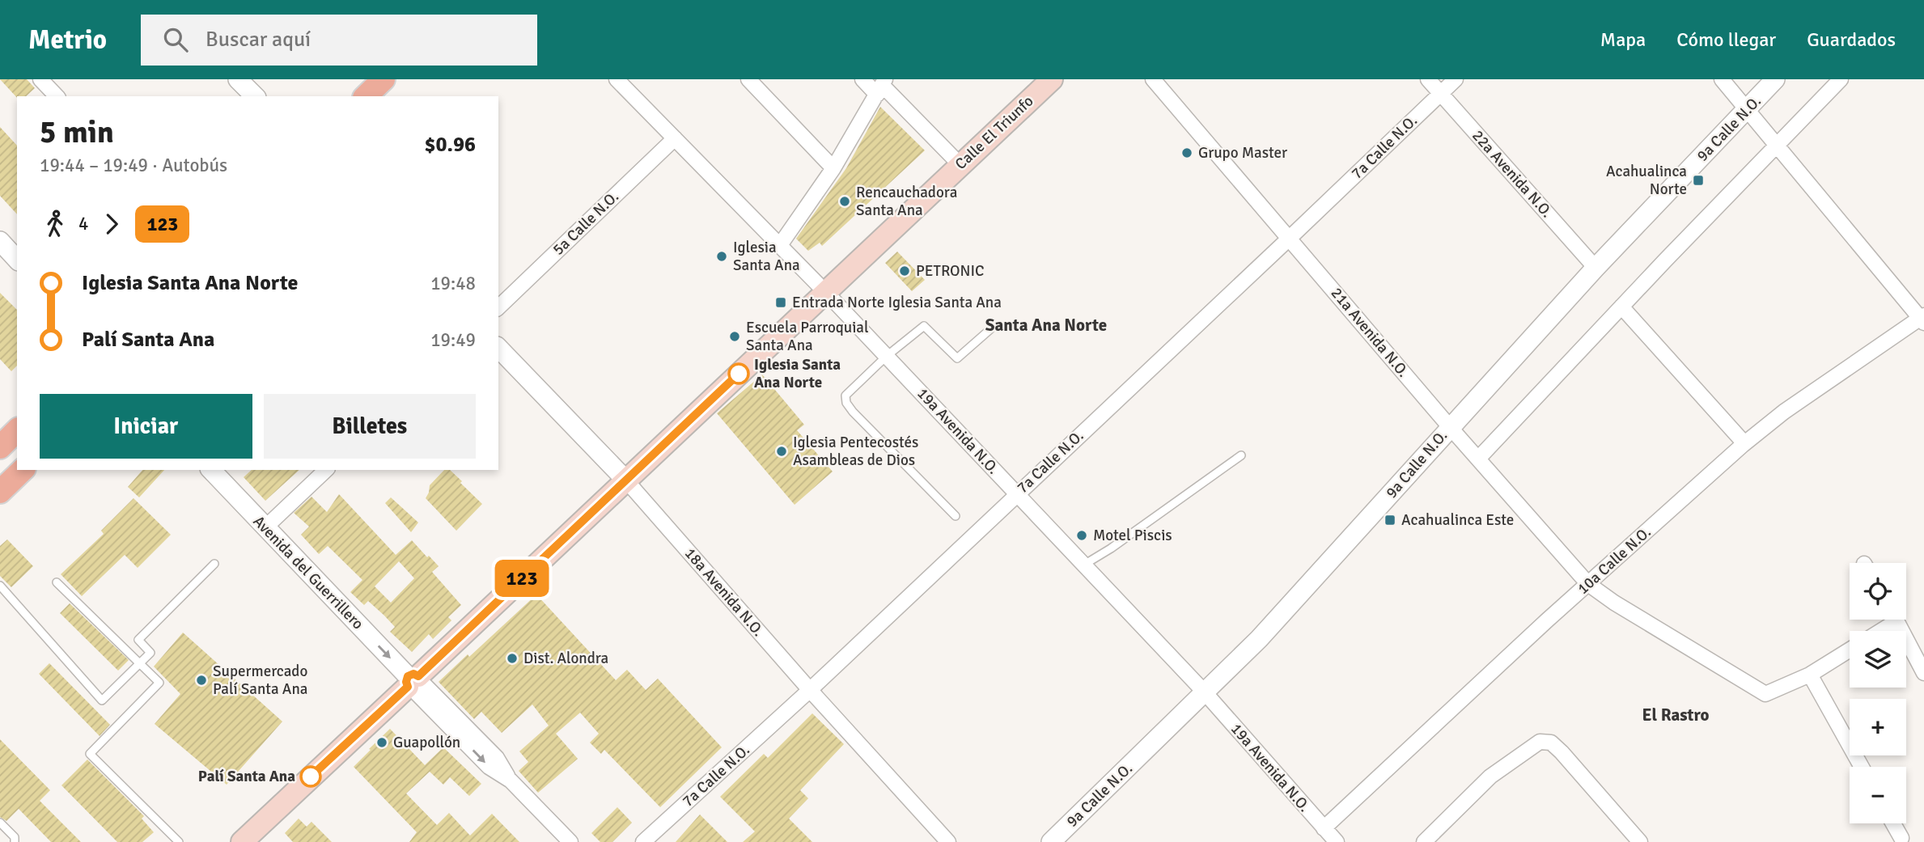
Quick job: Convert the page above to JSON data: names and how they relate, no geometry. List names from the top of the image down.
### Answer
{
  "streets": {
    "main road": ["Calle El Triunfo"],
    "street": [
      "9a Calle N.O.",
      "7a Calle N.O.",
      "22a Avenida N.O.",
      "5a Calle N.O.",
      "21a Avenida N.O.",
      "19a Avenida N.O.",
      "10a Calle N.O.",
      "Avenida del Guerrillero",
      "18a Avenida N.O."
    ]
  },
  "crossings": [
    ["9a Calle N.O.", "22a Avenida N.O."],
    ["9a Calle N.O.", "21a Avenida N.O."],
    ["9a Calle N.O.", "19a Avenida N.O."],
    ["Calle El Triunfo", "19a Avenida N.O."],
    ["Calle El Triunfo", "Avenida del Guerrillero"],
    ["Calle El Triunfo", "18a Avenida N.O."],
    ["7a Calle N.O.", "22a Avenida N.O."],
    ["7a Calle N.O.", "21a Avenida N.O."],
    ["7a Calle N.O.", "19a Avenida N.O."],
    ["7a Calle N.O.", "18a Avenida N.O."],
    ["5a Calle N.O.", "19a Avenida N.O."],
    ["21a Avenida N.O.", "10a Calle N.O."],
    ["19a Avenida N.O.", "10a Calle N.O."]
  ],
  "one_way": ["Avenida del Guerrillero"],
  "districts": ["Santa Ana Norte", "El Rastro"],
  "places": {
    "other": [
      "Grupo Master",
      "Rencauchadora Santa Ana",
      "Iglesia Santa Ana",
      "PETRONIC",
      "Escuela Parroquial Santa Ana",
      "Iglesia Santa Ana Norte",
      "Iglesia Pentecostés Asambleas de Dios",
      "Motel Piscis",
      "Dist. Alondra",
      "Supermercado Palí Santa Ana",
      "Guapollón",
      "Palí Santa Ana"
    ],
    "transit": ["Acahualinca Norte", "Entrada Norte Iglesia Santa Ana", "Acahualinca Este"]
  },
  "lines": ["bus line 123"],
  "page": {
    "header": "Metrio",
    "search": "Buscar aquí",
    "nav": ["Mapa", "Cómo llegar", "Guardados"],
    "on_map": "123",
    "heading": ["5 min", "19:44 – 19:49 · Autobús", "$0.96"],
    "legs": ["4", "123"],
    "list": [
      {
        "name": "Iglesia Santa Ana Norte",
        "value": "19:48"
      },
      {
        "name": "Palí Santa Ana",
        "value": "19:49"
      }
    ],
    "buttons": ["Iniciar", "Billetes"],
    "map_buttons": ["+", "−"]
  }
}
